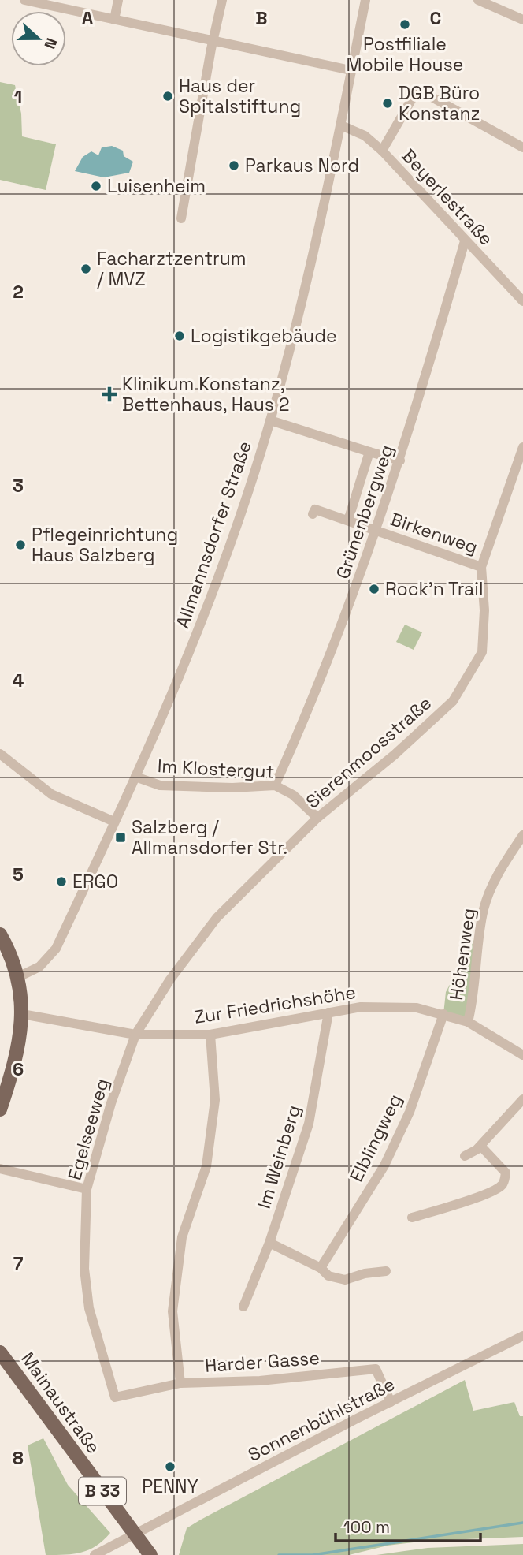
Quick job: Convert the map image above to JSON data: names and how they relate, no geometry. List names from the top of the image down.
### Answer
{
  "streets": {
    "main road": ["Mainaustraße", "B 33"],
    "street": [
      "Beyerlestraße",
      "Grünenbergweg",
      "Birkenweg",
      "Allmannsdorfer Straße",
      "Sierenmoosstraße",
      "Im Klostergut",
      "Höhenweg",
      "Zur Friedrichshöhe",
      "Egelseeweg",
      "Elblingweg",
      "Im Weinberg",
      "Harder Gasse",
      "Sonnenbühlstraße"
    ]
  },
  "crossings": [
    ["Beyerlestraße", "Grünenbergweg"],
    ["Beyerlestraße", "Allmannsdorfer Straße"],
    ["Grünenbergweg", "Birkenweg"],
    ["Grünenbergweg", "Im Klostergut"],
    ["Birkenweg", "Sierenmoosstraße"],
    ["Allmannsdorfer Straße", "Im Klostergut"],
    ["Sierenmoosstraße", "Im Klostergut"],
    ["Sierenmoosstraße", "Zur Friedrichshöhe"],
    ["Sierenmoosstraße", "Egelseeweg"],
    ["Höhenweg", "Zur Friedrichshöhe"],
    ["Zur Friedrichshöhe", "Egelseeweg"],
    ["Zur Friedrichshöhe", "Elblingweg"],
    ["Zur Friedrichshöhe", "Im Weinberg"],
    ["Egelseeweg", "Harder Gasse"],
    ["Harder Gasse", "Sonnenbühlstraße"],
    ["Mainaustraße", "Sonnenbühlstraße"]
  ],
  "places": {
    "other": [
      "Postfiliale Mobile House",
      "Haus der Spitalstiftung",
      "DGB Büro Konstanz",
      "Parkaus Nord",
      "Luisenheim",
      "Facharztzentrum / MVZ",
      "Logistikgebäude",
      "Pflegeinrichtung Haus Salzberg",
      "Rock'n Trail",
      "ERGO",
      "PENNY"
    ],
    "health": ["Klinikum Konstanz, Bettenhaus, Haus 2"],
    "transit": ["Salzberg / Allmansdorfer Str."]
  },
  "scale_bar": "100 m",
  "north": "right",
  "grid": {
    "columns": ["A", "B", "C"],
    "rows": [
      "1",
      "2",
      "3",
      "4",
      "5",
      "6",
      "7",
      "8"
    ]
  }
}
